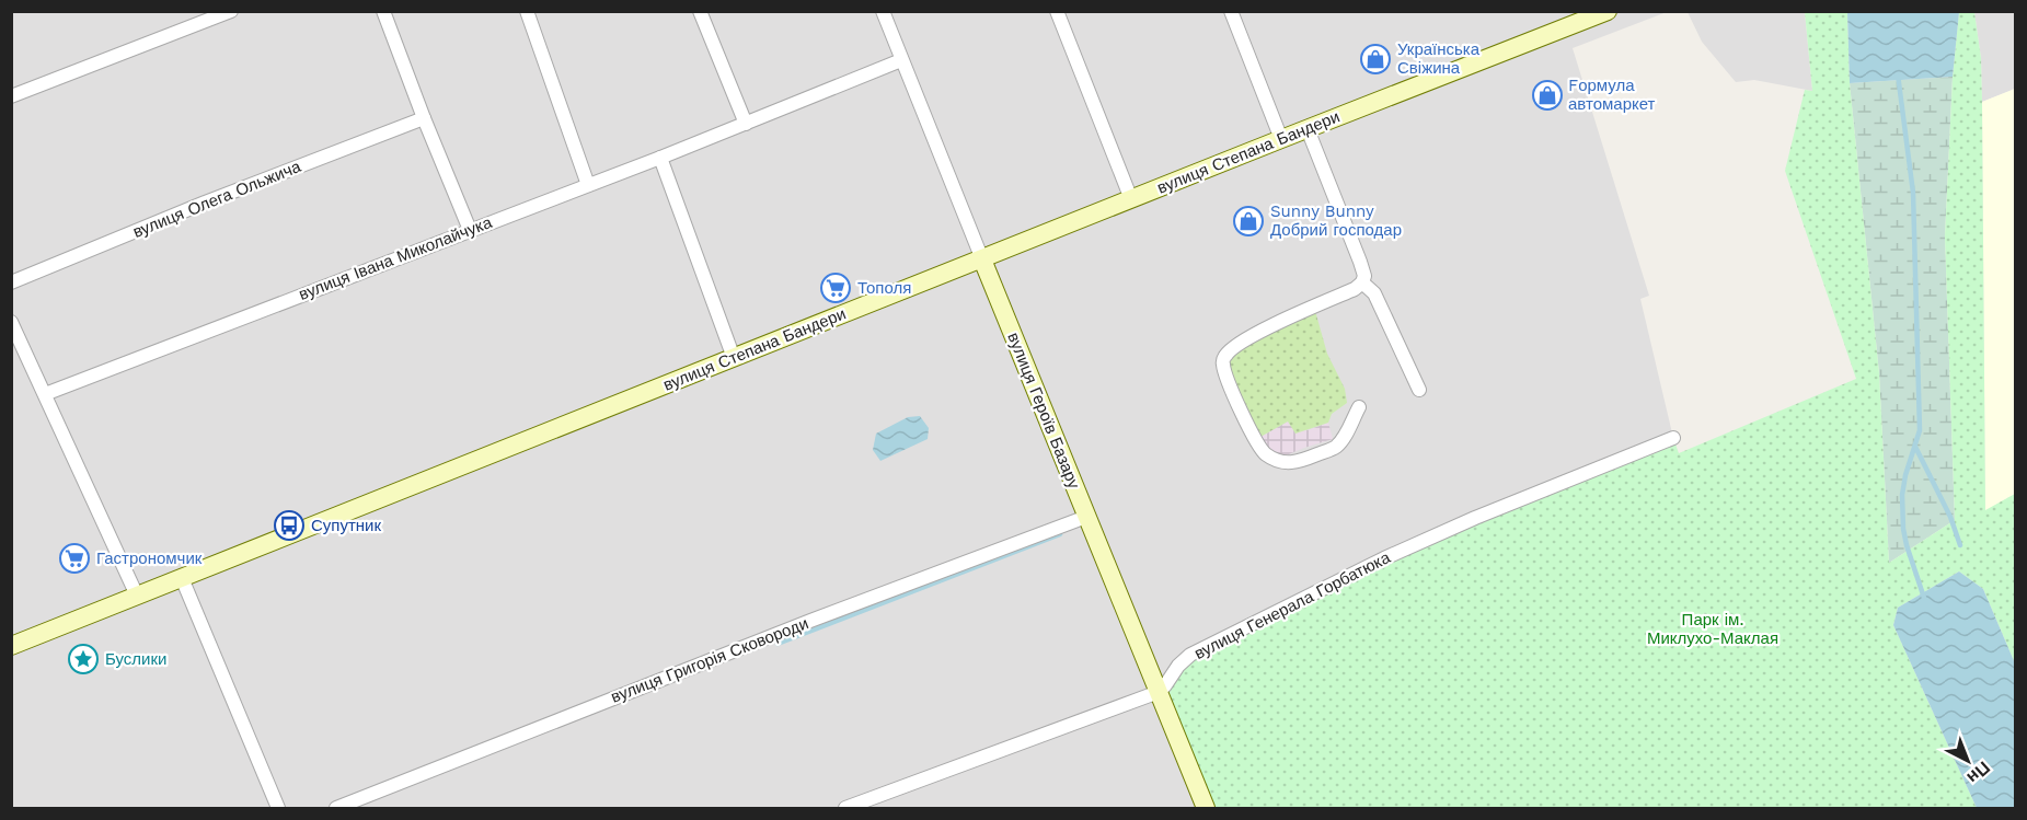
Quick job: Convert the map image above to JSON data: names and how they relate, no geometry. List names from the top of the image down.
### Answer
{
  "streets": {
    "street": [
      "вулиця Степана Бандери",
      "вулиця Олега Ольжича",
      "вулиця Івана Миколайчука",
      "вулиця Героїв Базару",
      "вулиця Генерала Горбатюка",
      "вулиця Григорія Сковороди"
    ]
  },
  "crossings": [
    ["вулиця Степана Бандери", "вулиця Героїв Базару"],
    ["вулиця Івана Миколайчука", "вулиця Героїв Базару"],
    ["вулиця Героїв Базару", "вулиця Генерала Горбатюка"],
    ["вулиця Героїв Базару", "вулиця Григорія Сковороди"]
  ],
  "parks": ["Парк ім. Миклухо-Маклая"],
  "places": {
    "shop": ["Українська Свіжина", "Fормула автомаркет", "Sunny Bunny Добрий господар"],
    "supermarket": ["Тополя", "Гастрономчик"],
    "bus stop": ["Супутник"],
    "place": ["Буслики"]
  },
  "north": "bottom right"
}
